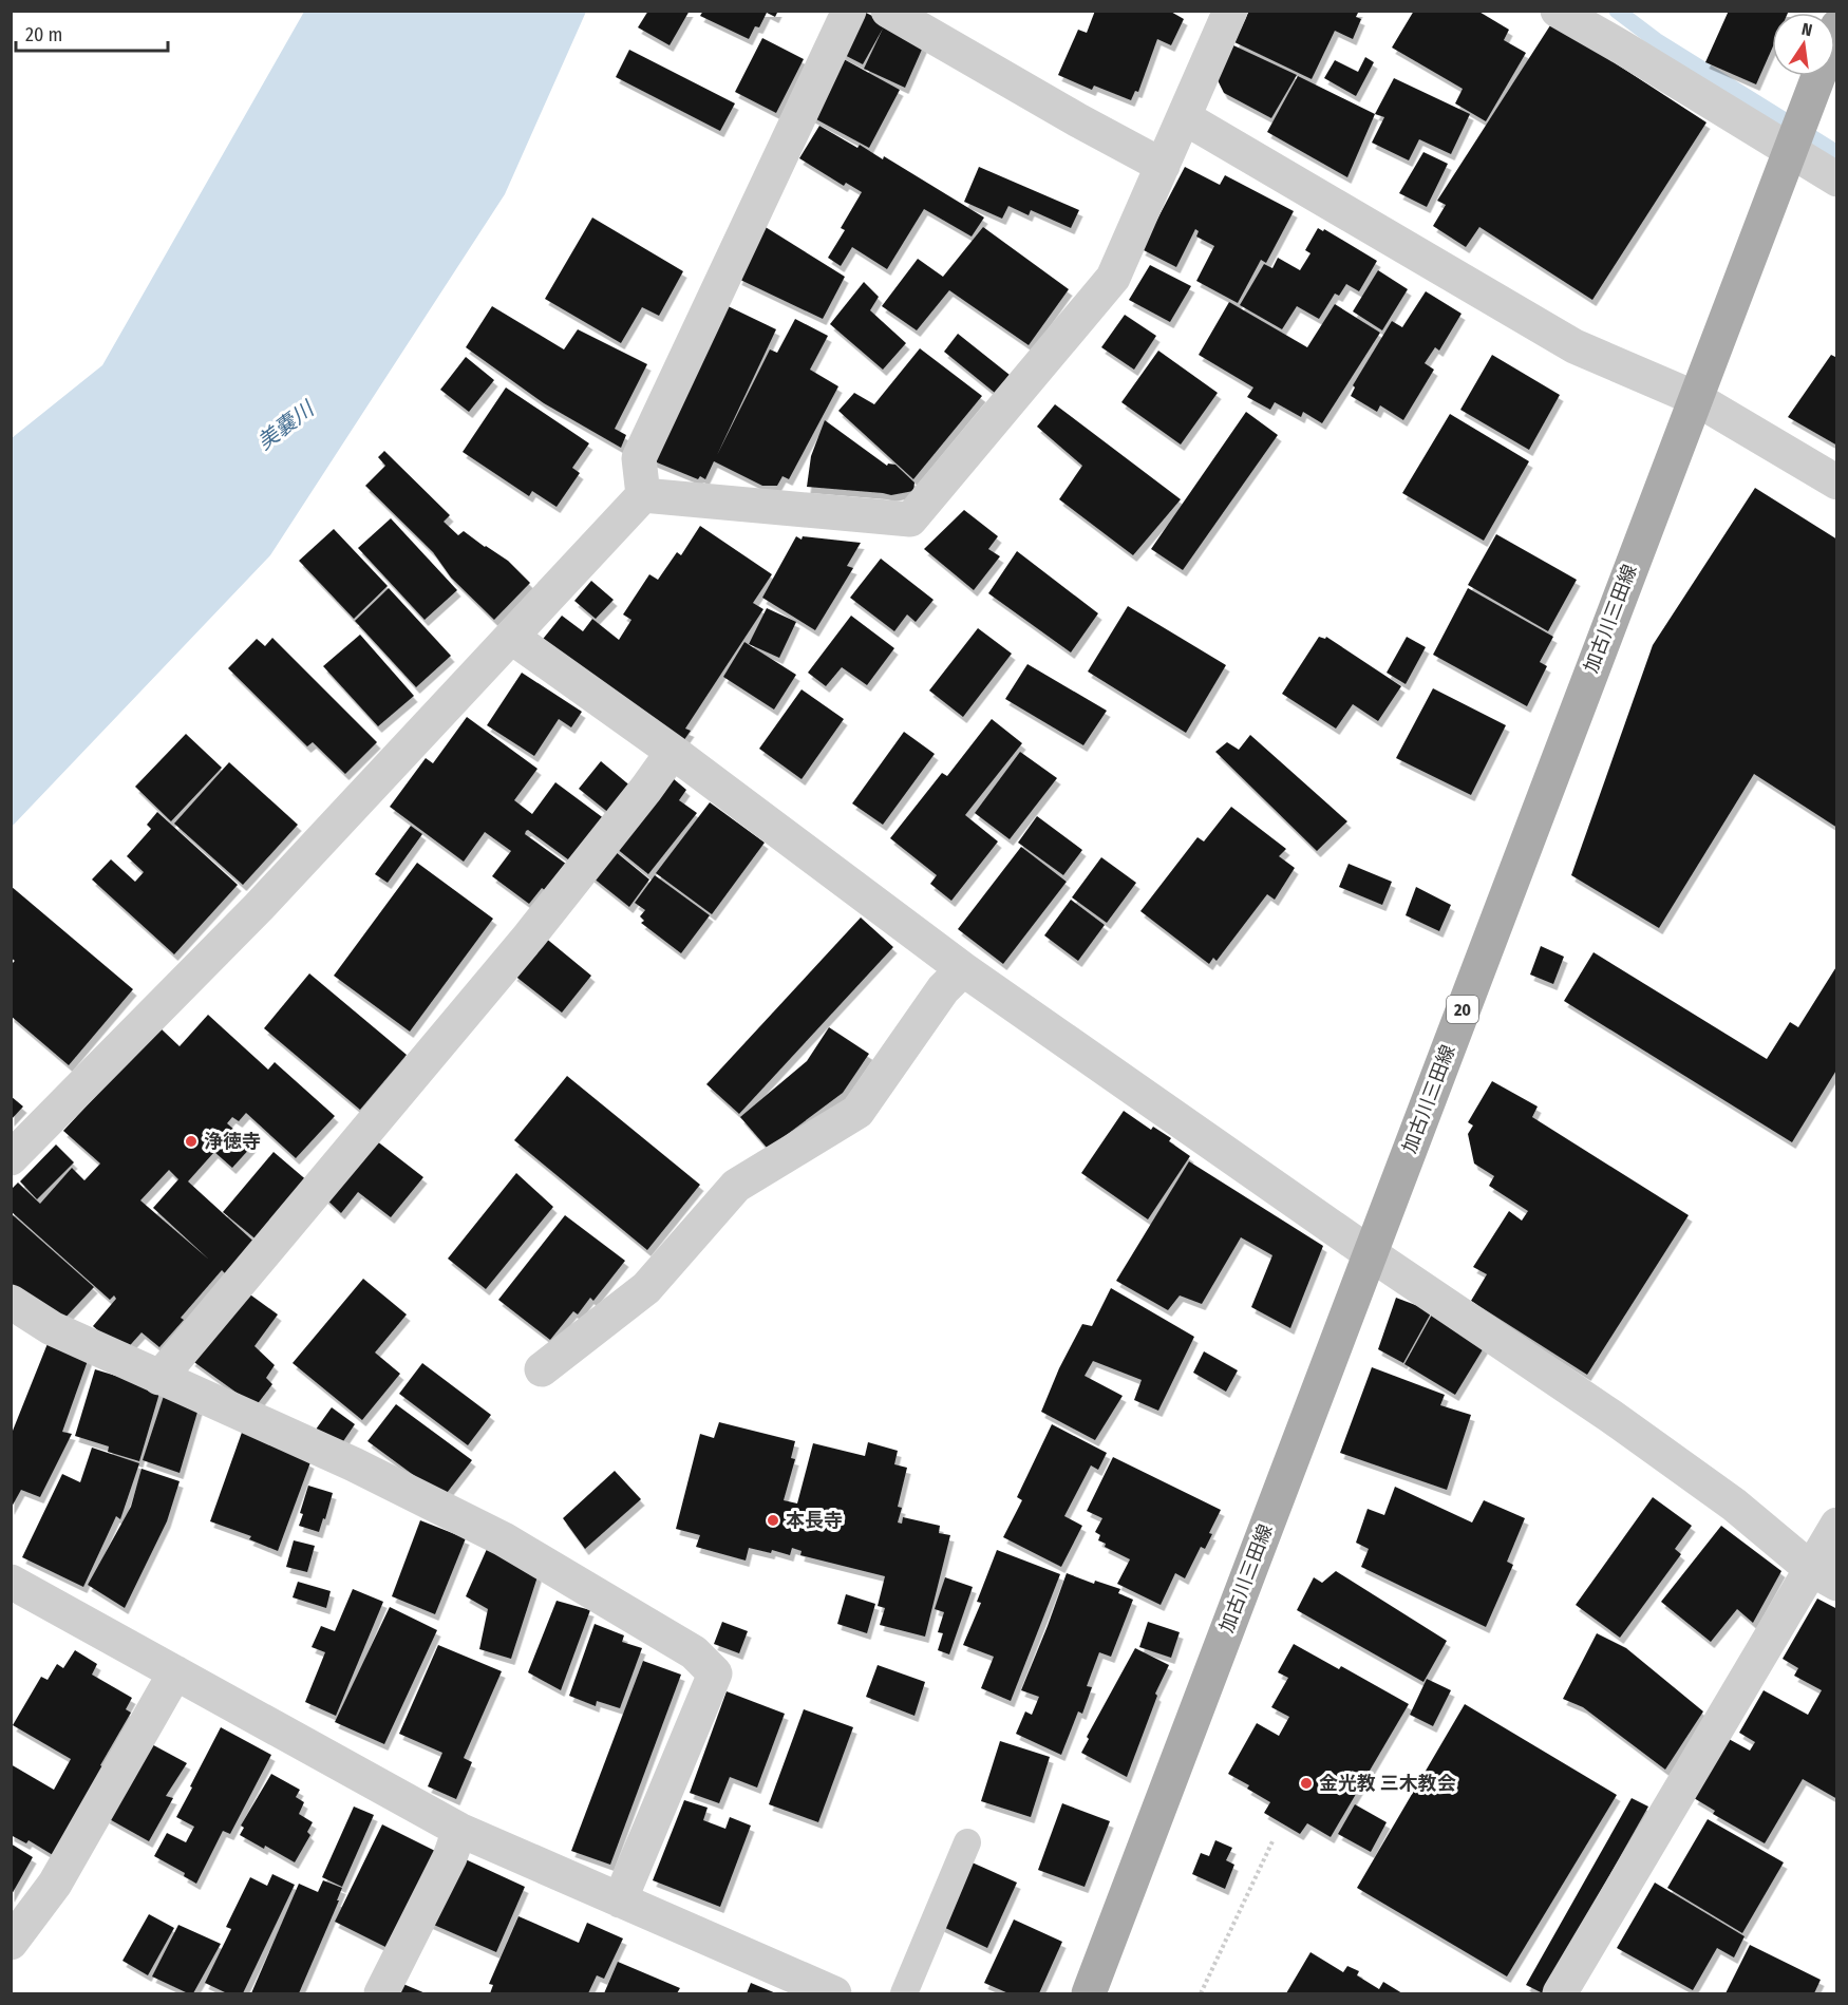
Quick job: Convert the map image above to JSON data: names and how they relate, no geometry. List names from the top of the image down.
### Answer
{
  "streets": {
    "main road": ["加古川三田線", "20"]
  },
  "water": ["美嚢川"],
  "places": ["浄徳寺", "本長寺", "金光教 三木教会"],
  "scale_bar": "20 m",
  "north": "top"
}
